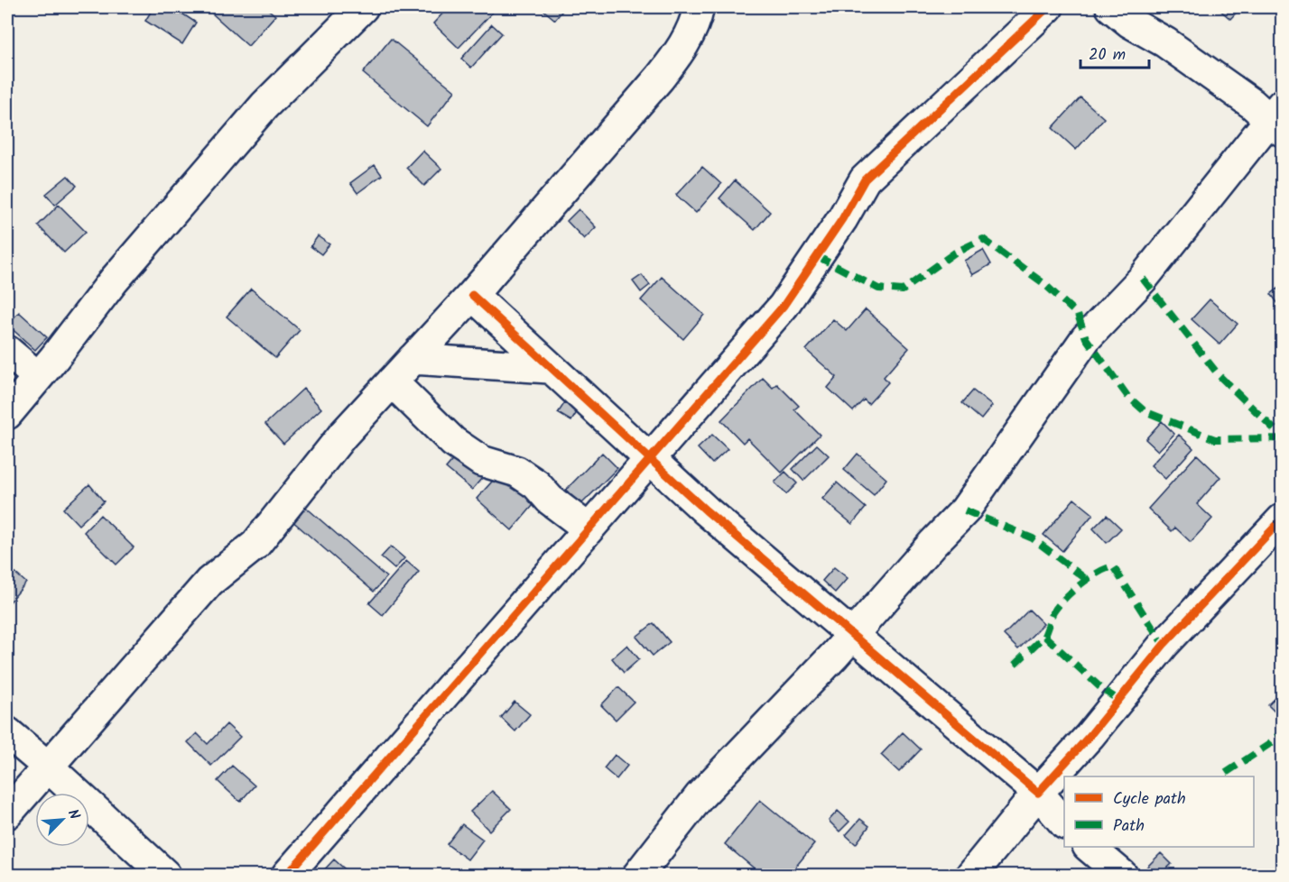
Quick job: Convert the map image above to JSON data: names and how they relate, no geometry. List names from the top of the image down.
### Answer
{
  "legend": ["Cycle path", "Path"],
  "scale_bar": "20 m",
  "north": "top right"
}
